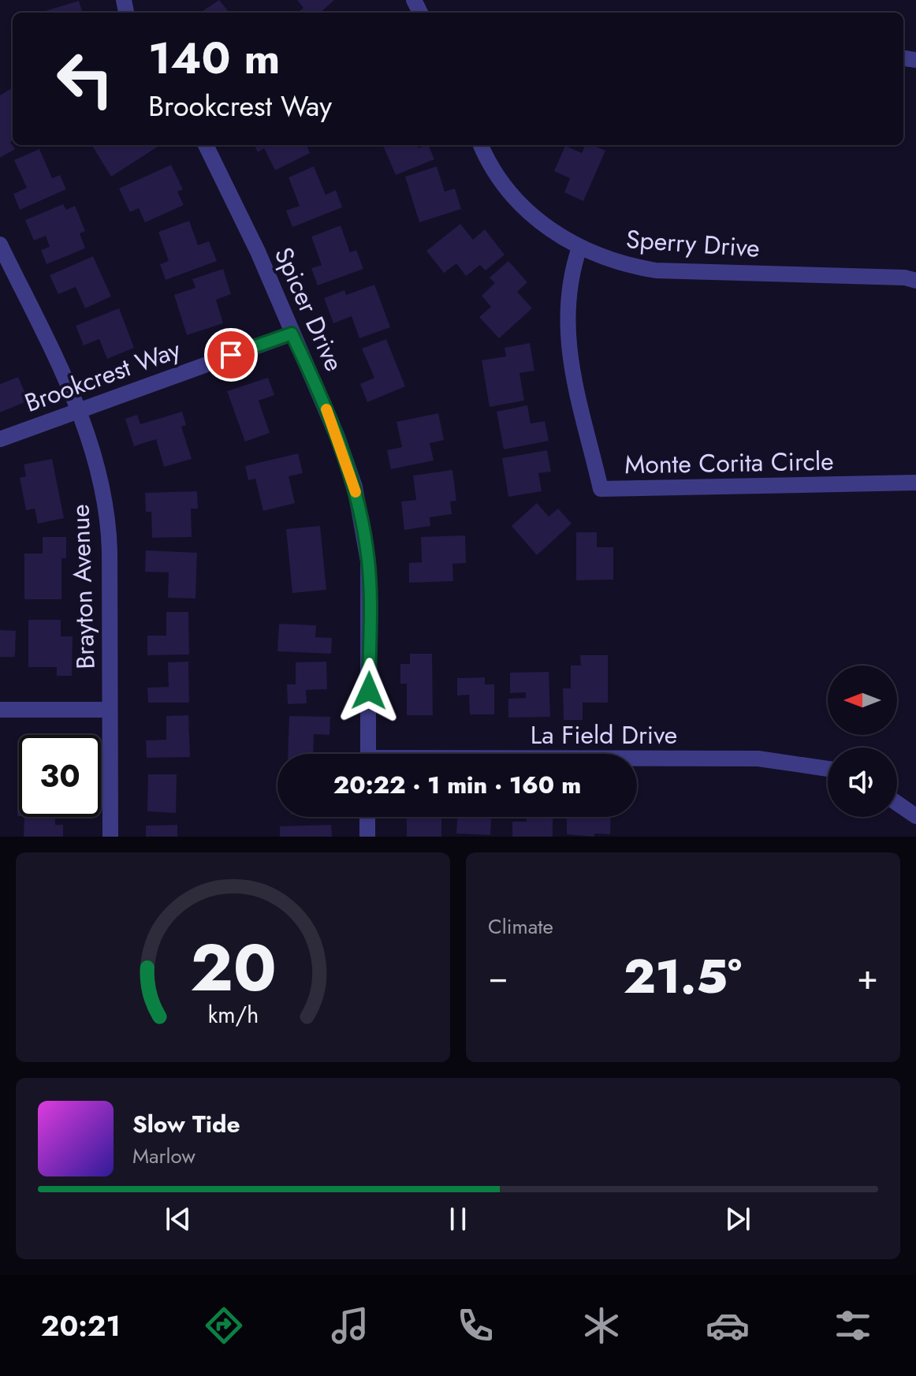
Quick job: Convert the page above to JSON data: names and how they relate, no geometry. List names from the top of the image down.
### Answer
{
  "streets": {
    "street": [
      "Sperry Drive",
      "Spicer Drive",
      "Brookcrest Way",
      "Monte Corita Circle",
      "Brayton Avenue",
      "La Field Drive"
    ]
  },
  "crossings": [
    ["Sperry Drive", "Monte Corita Circle"],
    ["Spicer Drive", "Brookcrest Way"],
    ["Brookcrest Way", "Brayton Avenue"]
  ],
  "north": "left",
  "page": {
    "turn": ["140 m", "Brookcrest Way"],
    "limit": "30",
    "trip": "20:22 · 1 min · 160 m",
    "tile": "Climate",
    "heat": ["−", "21.5°", "+"],
    "song": ["Slow Tide", "Marlow"],
    "tabs": "20:21",
    "gauge": ["20", "km/h"]
  }
}
